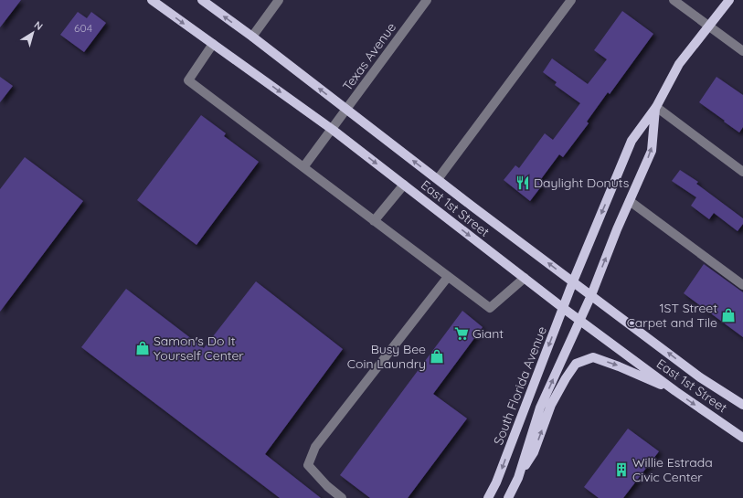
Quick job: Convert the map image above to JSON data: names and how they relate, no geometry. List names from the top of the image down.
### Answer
{
  "streets": {
    "main road": ["East 1st Street", "South Florida Avenue"],
    "street": ["Texas Avenue"]
  },
  "crossings": [
    ["Texas Avenue", "East 1st Street"],
    ["East 1st Street", "South Florida Avenue"]
  ],
  "places": {
    "restaurant": ["Daylight Donuts"],
    "shop": ["1ST Street Carpet and Tile", "Samon's Do It Yourself Center", "Busy Bee Coin Laundry"],
    "supermarket": ["Giant"],
    "building": ["Willie Estrada Civic Center"]
  },
  "house_numbers": ["604"],
  "north": "top right"
}
